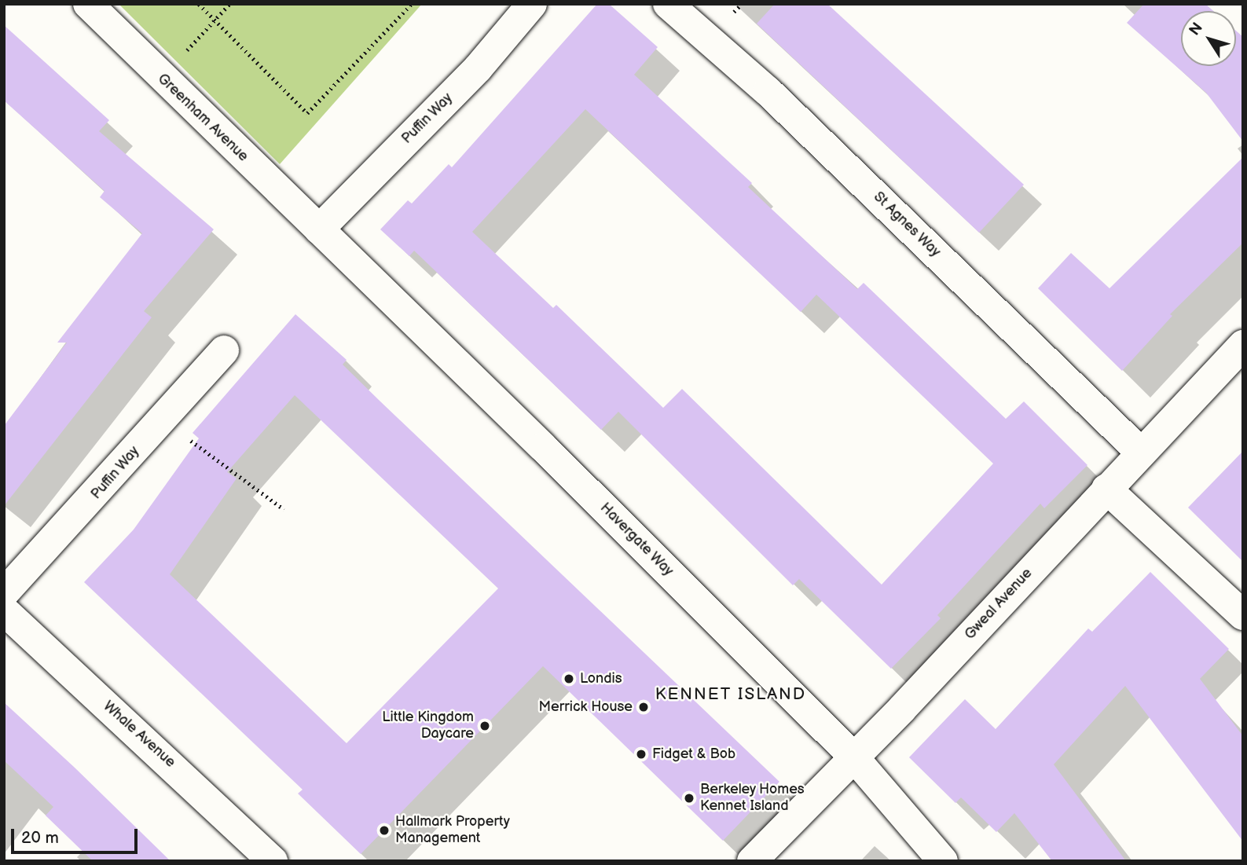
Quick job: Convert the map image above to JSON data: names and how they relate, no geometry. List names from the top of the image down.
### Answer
{
  "streets": {
    "street": [
      "Greenham Avenue",
      "Puffin Way",
      "St Agnes Way",
      "Havergate Way",
      "Gweal Avenue",
      "Whale Avenue"
    ]
  },
  "crossings": [
    ["Greenham Avenue", "Puffin Way"],
    ["Greenham Avenue", "Havergate Way"],
    ["Puffin Way", "Havergate Way"],
    ["St Agnes Way", "Gweal Avenue"],
    ["Havergate Way", "Gweal Avenue"]
  ],
  "districts": ["KENNET ISLAND"],
  "places": [
    "Londis",
    "Merrick House",
    "Little Kingdom Daycare",
    "Fidget & Bob",
    "Berkeley Homes Kennet Island",
    "Hallmark Property Management"
  ],
  "scale_bar": "20 m",
  "north": "top left"
}
